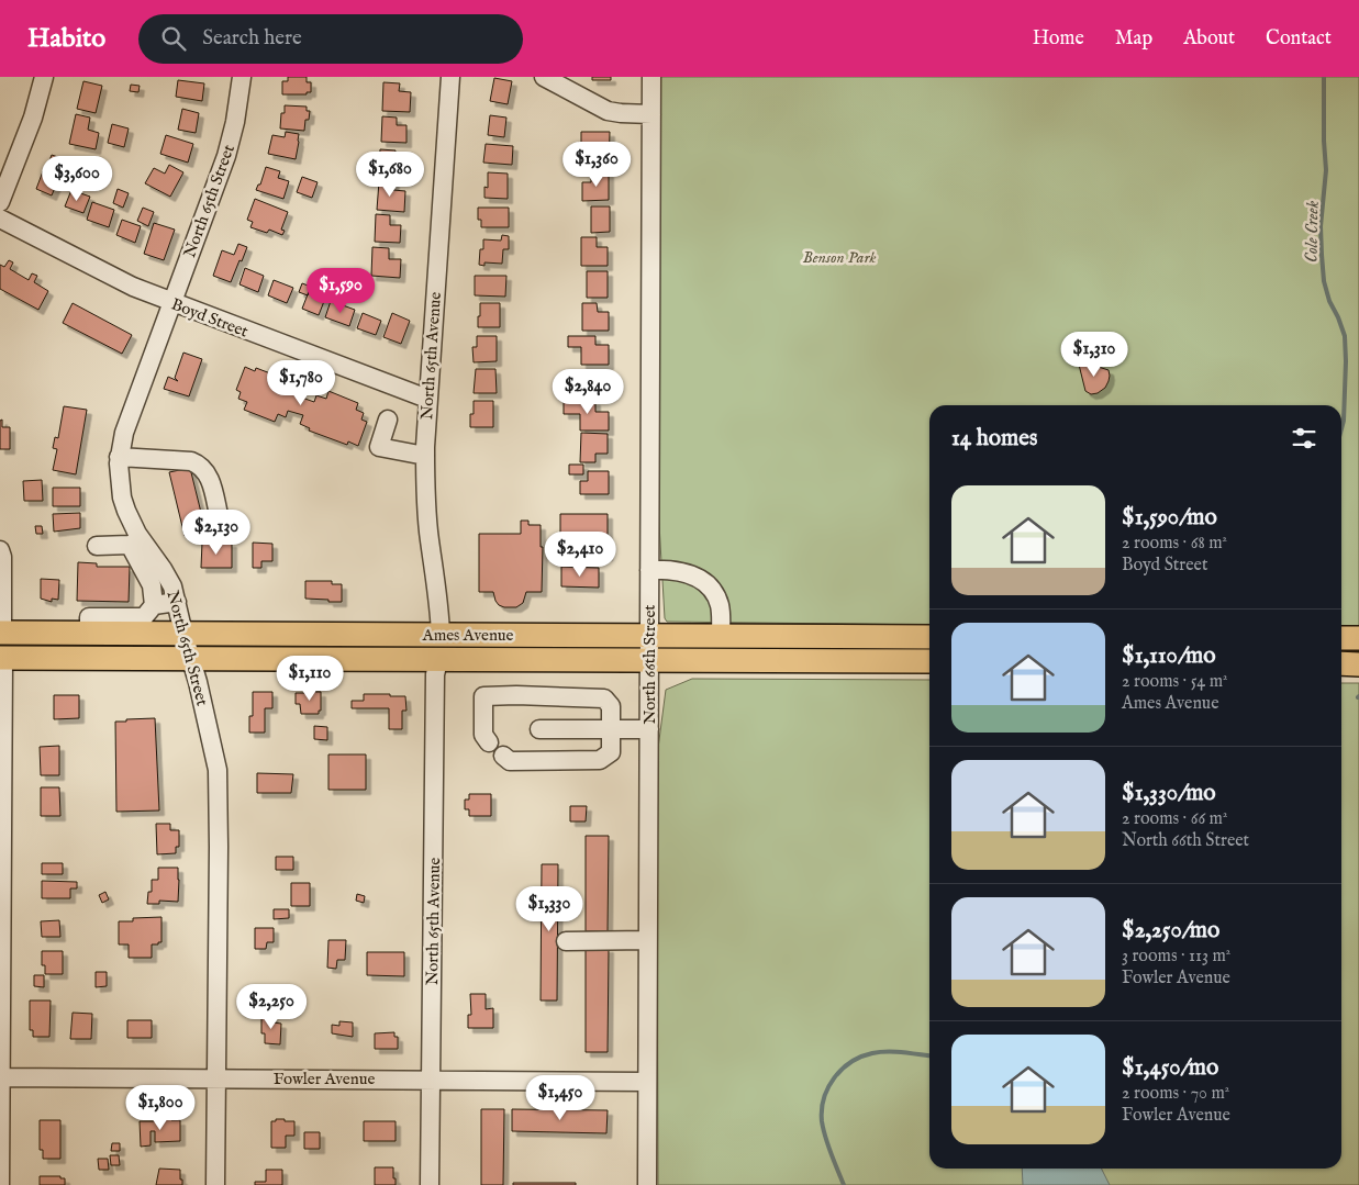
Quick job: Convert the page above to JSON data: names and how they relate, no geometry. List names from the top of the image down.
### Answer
{
  "streets": {
    "main road": ["Ames Avenue"],
    "street": [
      "North 65th Street",
      "Boyd Street",
      "North 65th Avenue",
      "North 66th Street",
      "Fowler Avenue"
    ]
  },
  "crossings": [
    ["North 65th Street", "Boyd Street"],
    ["North 65th Street", "Ames Avenue"],
    ["North 65th Street", "Fowler Avenue"],
    ["Boyd Street", "North 65th Avenue"],
    ["North 65th Avenue", "Ames Avenue"],
    ["North 65th Avenue", "Fowler Avenue"],
    ["Ames Avenue", "North 66th Street"],
    ["North 66th Street", "Fowler Avenue"]
  ],
  "water": ["Cole Creek"],
  "parks": ["Benson Park"],
  "page": {
    "header": "Habito",
    "search": "Search here",
    "nav": [
      "Home",
      "Map",
      "About",
      "Contact"
    ],
    "price": [
      "$1,360",
      "$1,680",
      "$3,600",
      "$1,590",
      "$1,310",
      "$1,780",
      "$2,840",
      "$2,130",
      "$2,410",
      "$1,110",
      "$1,330",
      "$2,250",
      "$1,450",
      "$1,800"
    ],
    "heading": "14 homes",
    "list": [
      {
        "name": "$1,590/mo",
        "note": "2 rooms · 68 m² · Boyd Street"
      },
      {
        "name": "$1,110/mo",
        "note": "2 rooms · 54 m² · Ames Avenue"
      },
      {
        "name": "$1,330/mo",
        "note": "2 rooms · 66 m² · North 66th Street"
      },
      {
        "name": "$2,250/mo",
        "note": "3 rooms · 113 m² · Fowler Avenue"
      },
      {
        "name": "$1,450/mo",
        "note": "2 rooms · 70 m² · Fowler Avenue"
      }
    ]
  }
}
